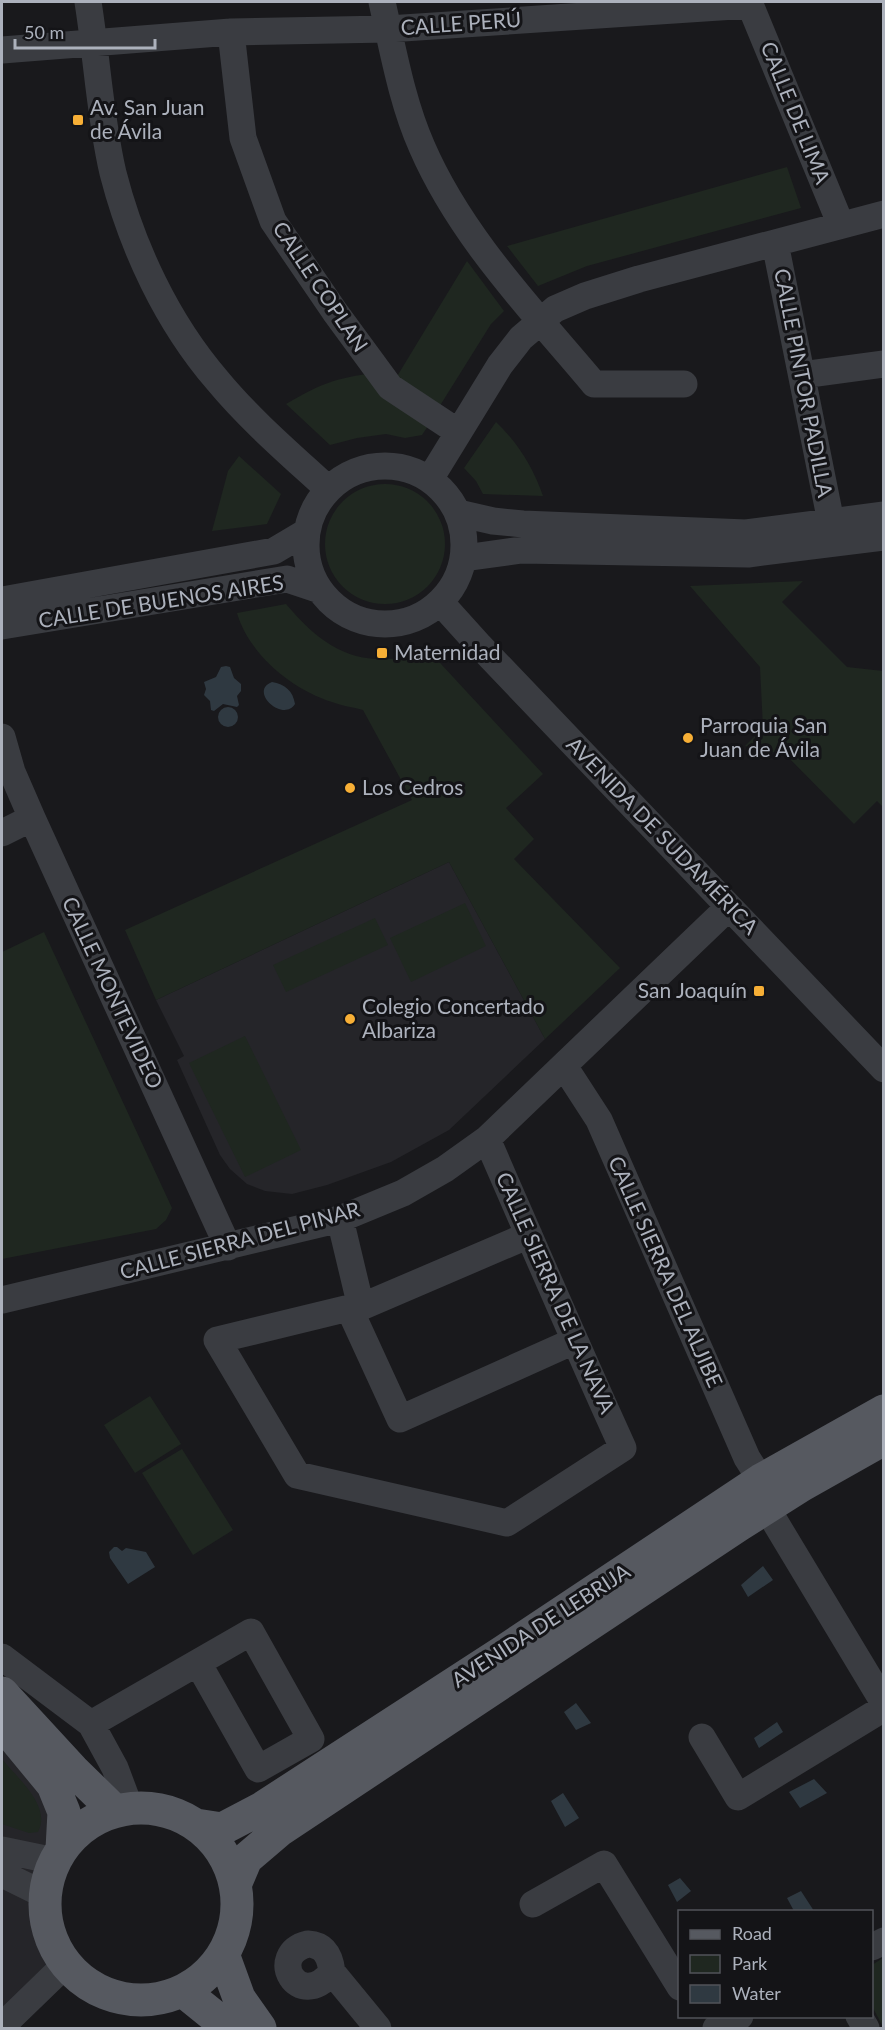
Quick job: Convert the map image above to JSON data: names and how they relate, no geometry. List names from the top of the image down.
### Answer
{
  "streets": {
    "main road": ["AVENIDA DE LEBRIJA"],
    "street": [
      "CALLE PERÚ",
      "CALLE DE LIMA",
      "CALLE COPLAN",
      "CALLE PINTOR PADILLA",
      "CALLE DE BUENOS AIRES",
      "AVENIDA DE SUDAMÉRICA",
      "CALLE MONTEVIDEO",
      "CALLE SIERRA DEL PINAR",
      "CALLE SIERRA DEL ALJIBE",
      "CALLE SIERRA DE LA NAVA"
    ]
  },
  "crossings": [
    ["CALLE PERÚ", "CALLE DE LIMA"],
    ["CALLE PERÚ", "CALLE COPLAN"],
    ["CALLE DE BUENOS AIRES", "AVENIDA DE SUDAMÉRICA"],
    ["AVENIDA DE SUDAMÉRICA", "CALLE SIERRA DEL PINAR"],
    ["CALLE MONTEVIDEO", "CALLE SIERRA DEL PINAR"],
    ["CALLE SIERRA DEL PINAR", "CALLE SIERRA DEL ALJIBE"],
    ["CALLE SIERRA DEL PINAR", "CALLE SIERRA DE LA NAVA"],
    ["CALLE SIERRA DEL ALJIBE", "AVENIDA DE LEBRIJA"]
  ],
  "places": {
    "transit": ["Av. San Juan de Ávila", "Maternidad", "San Joaquín"],
    "other": ["Parroquia San Juan de Ávila", "Los Cedros", "Colegio Concertado Albariza"]
  },
  "legend": ["Road", "Park", "Water"],
  "scale_bar": "50 m"
}
